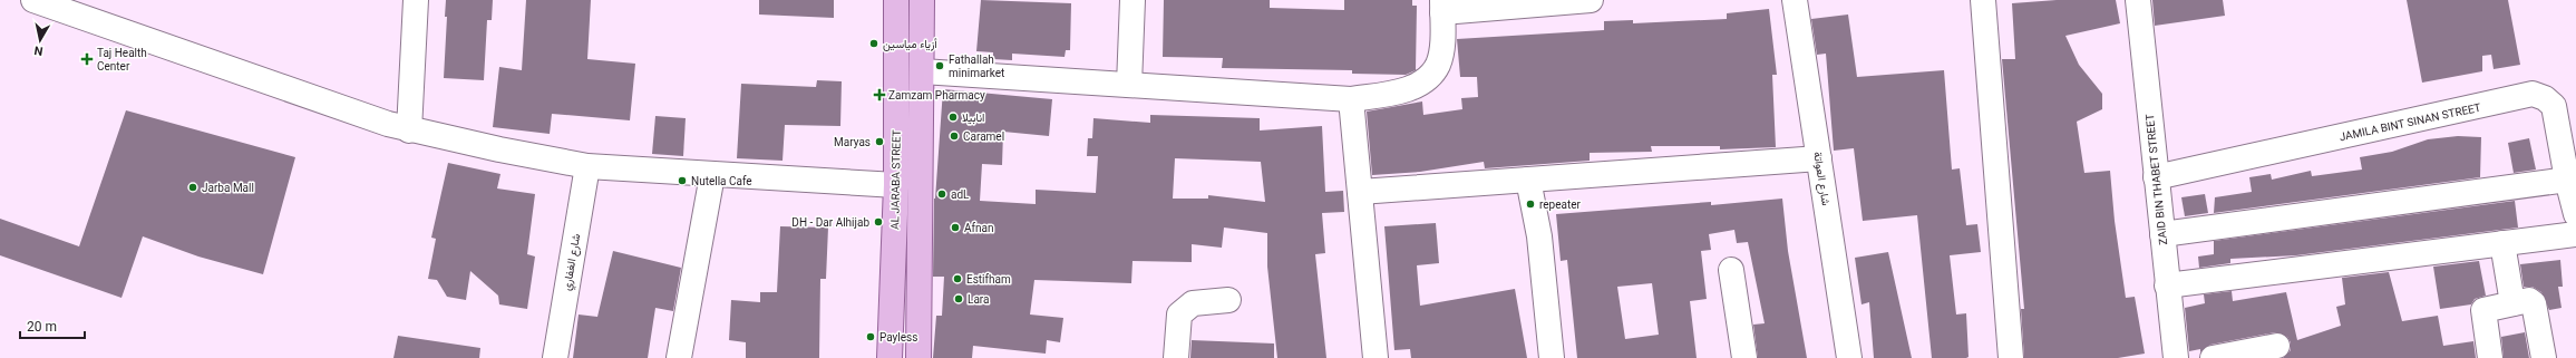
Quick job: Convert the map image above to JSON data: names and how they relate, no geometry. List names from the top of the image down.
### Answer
{
  "streets": {
    "main road": ["AL JARABA STREET"],
    "street": [
      "JAMILA BINT SINAN STREET",
      "شارع العواتة",
      "ZAID BIN THABET STREET",
      "شارع الغفاري"
    ]
  },
  "crossings": [
    ["JAMILA BINT SINAN STREET", "ZAID BIN THABET STREET"]
  ],
  "places": {
    "other": [
      "أزياء مياسين",
      "Fathallah minimarket",
      "انابيلا",
      "Caramel",
      "Maryas",
      "Nutella Cafe",
      "Jarba Mall",
      "adL",
      "repeater",
      "DH - Dar Alhijab",
      "Afnan",
      "Estifham",
      "Lara",
      "Payless"
    ],
    "health": ["Taj Health Center", "Zamzam Pharmacy"]
  },
  "scale_bar": "20 m",
  "north": "bottom"
}
